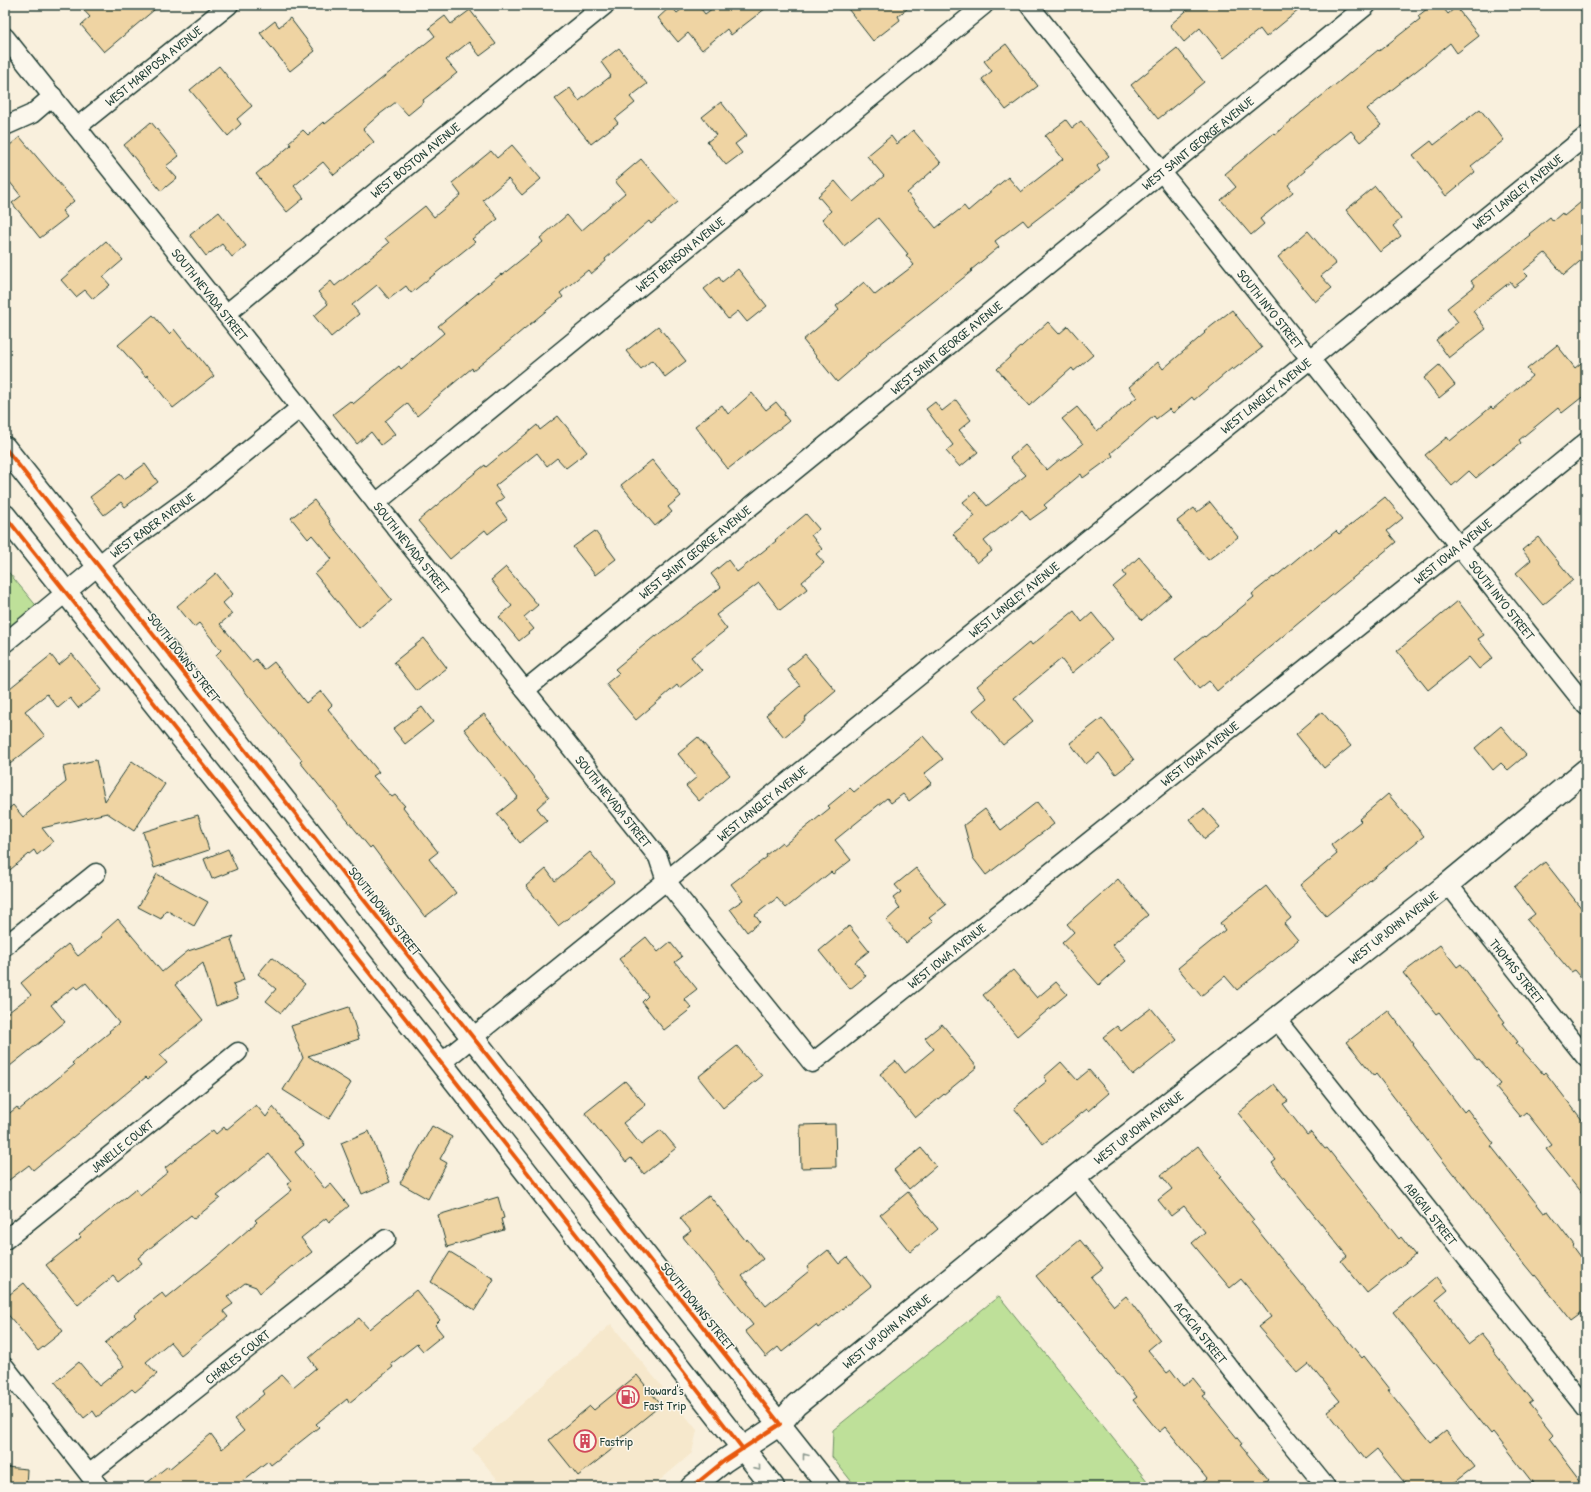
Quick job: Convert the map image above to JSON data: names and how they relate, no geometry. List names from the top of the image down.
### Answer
{
  "streets": {
    "main road": ["SOUTH DOWNS STREET", "WEST UPJOHN AVENUE"],
    "street": [
      "WEST MARIPOSA AVENUE",
      "WEST SAINT GEORGE AVENUE",
      "WEST BOSTON AVENUE",
      "WEST LANGLEY AVENUE",
      "WEST BENSON AVENUE",
      "SOUTH NEVADA STREET",
      "SOUTH INYO STREET",
      "WEST RADER AVENUE",
      "WEST IOWA AVENUE",
      "THOMAS STREET",
      "JANELLE COURT",
      "ABIGAIL STREET",
      "ACACIA STREET",
      "CHARLES COURT"
    ]
  },
  "crossings": [
    ["WEST MARIPOSA AVENUE", "SOUTH NEVADA STREET"],
    ["WEST SAINT GEORGE AVENUE", "SOUTH NEVADA STREET"],
    ["WEST SAINT GEORGE AVENUE", "SOUTH INYO STREET"],
    ["WEST BOSTON AVENUE", "SOUTH NEVADA STREET"],
    ["WEST LANGLEY AVENUE", "SOUTH NEVADA STREET"],
    ["WEST LANGLEY AVENUE", "SOUTH INYO STREET"],
    ["WEST LANGLEY AVENUE", "SOUTH DOWNS STREET"],
    ["WEST BENSON AVENUE", "SOUTH NEVADA STREET"],
    ["SOUTH NEVADA STREET", "WEST RADER AVENUE"],
    ["SOUTH NEVADA STREET", "WEST IOWA AVENUE"],
    ["SOUTH INYO STREET", "WEST IOWA AVENUE"],
    ["WEST RADER AVENUE", "SOUTH DOWNS STREET"],
    ["SOUTH DOWNS STREET", "WEST UPJOHN AVENUE"],
    ["WEST UPJOHN AVENUE", "THOMAS STREET"],
    ["WEST UPJOHN AVENUE", "ABIGAIL STREET"],
    ["WEST UPJOHN AVENUE", "ACACIA STREET"]
  ],
  "places": {
    "fuel station": ["Howard's Fast Trip"],
    "building": ["Fastrip"]
  }
}
